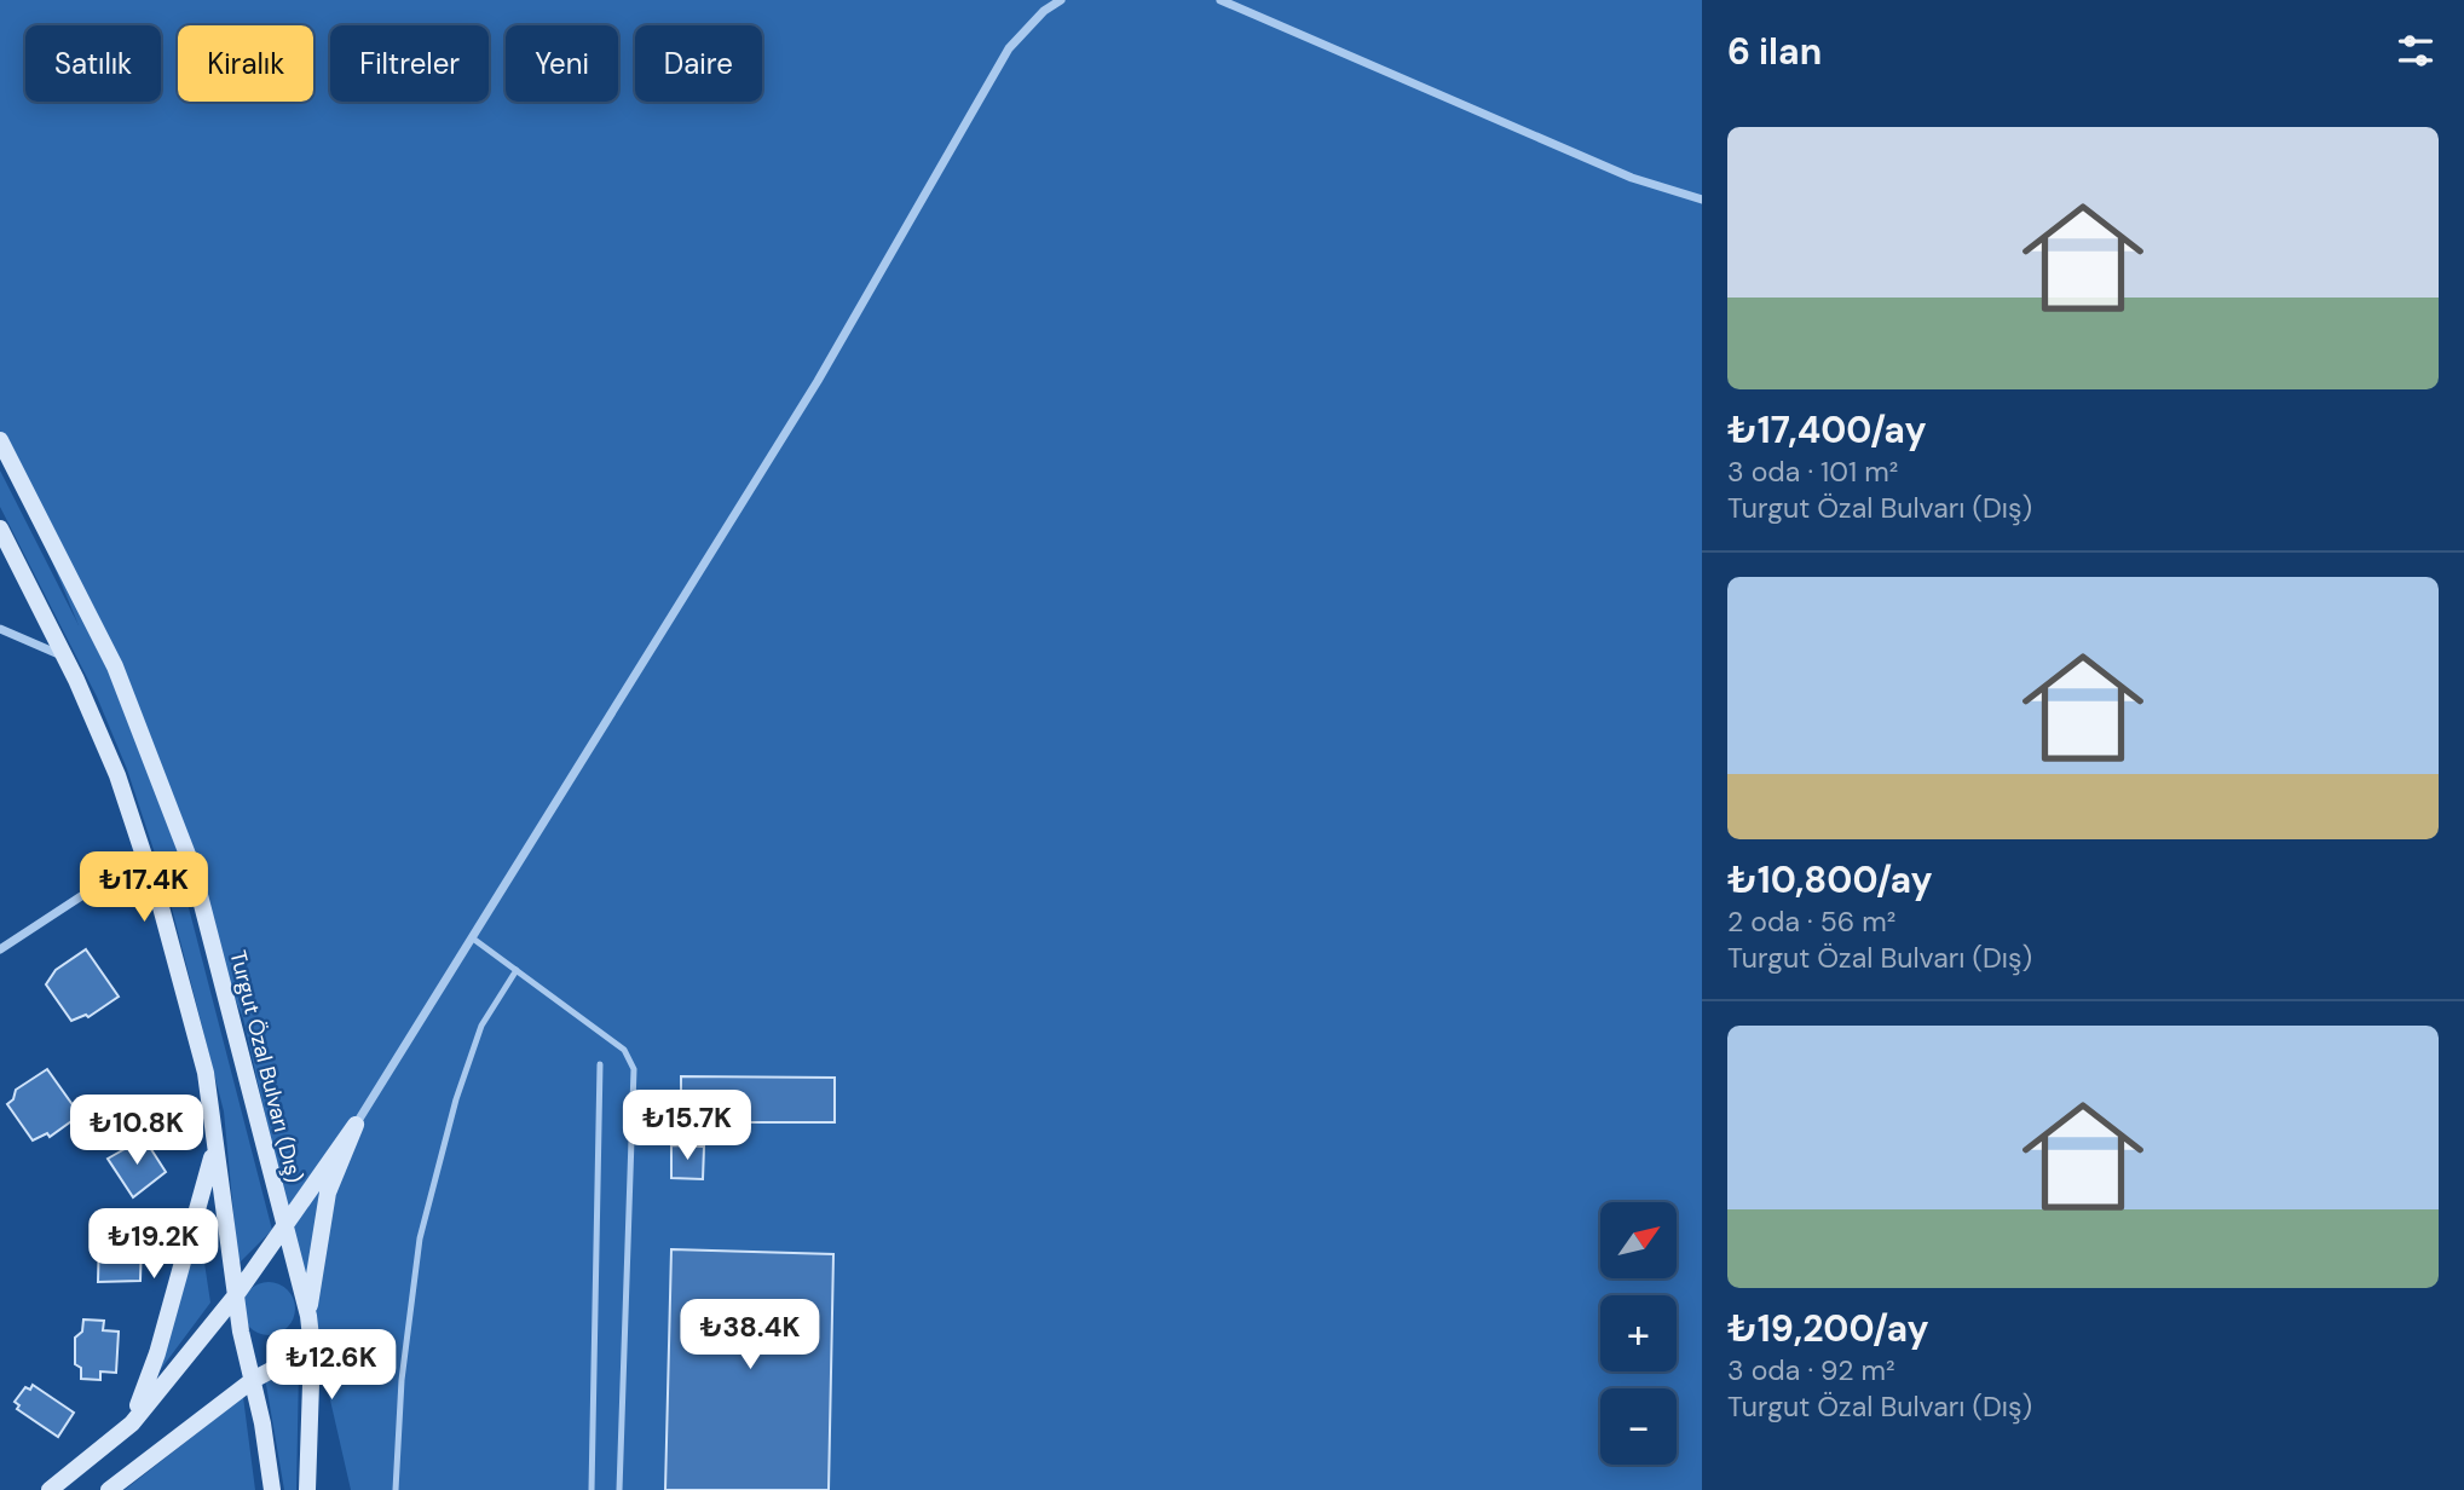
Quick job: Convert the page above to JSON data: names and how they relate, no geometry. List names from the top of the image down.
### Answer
{
  "streets": {
    "main road": ["Turgut Özal Bulvarı (Dış)"]
  },
  "north": "top right",
  "page": {
    "heading": "6 ilan",
    "chip": [
      "Satılık",
      "Kiralık",
      "Filtreler",
      "Yeni",
      "Daire"
    ],
    "list": [
      {
        "name": "₺17,400/ay",
        "note": "3 oda · 101 m² · Turgut Özal Bulvarı (Dış)"
      },
      {
        "name": "₺10,800/ay",
        "note": "2 oda · 56 m² · Turgut Özal Bulvarı (Dış)"
      },
      {
        "name": "₺19,200/ay",
        "note": "3 oda · 92 m² · Turgut Özal Bulvarı (Dış)"
      }
    ],
    "price": [
      "₺17.4K",
      "₺15.7K",
      "₺10.8K",
      "₺19.2K",
      "₺38.4K",
      "₺12.6K"
    ],
    "map_buttons": ["+", "−"]
  }
}
